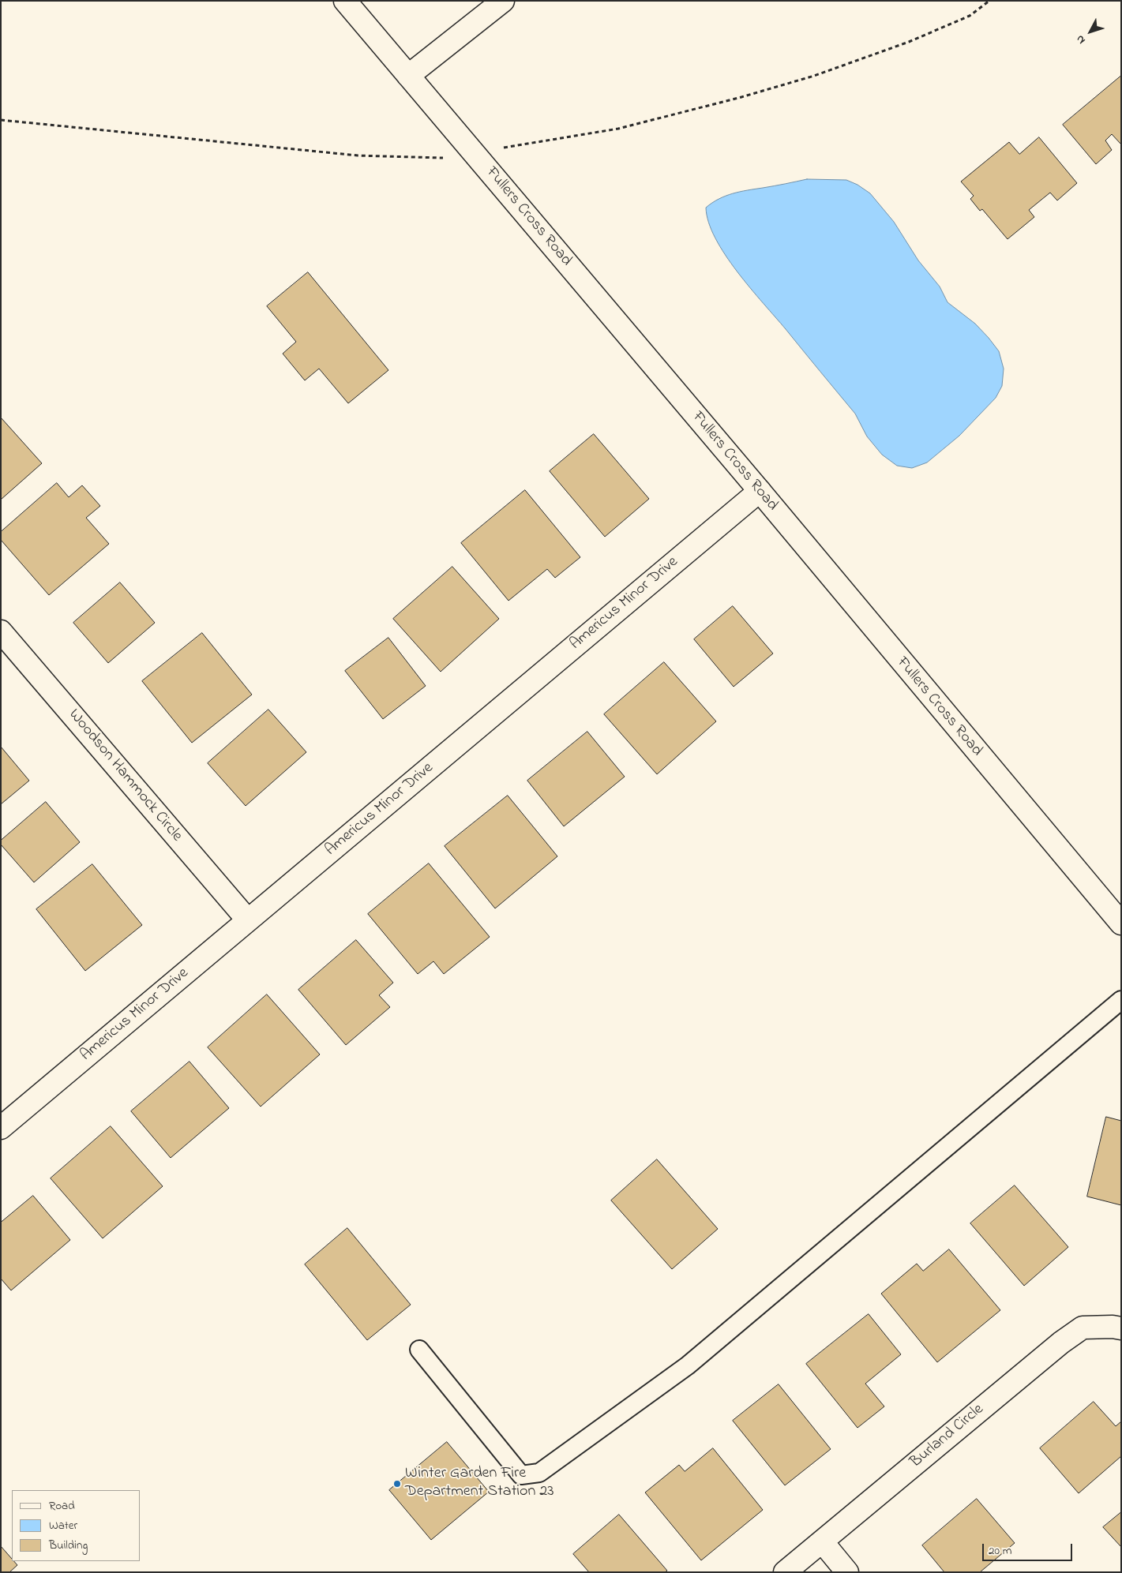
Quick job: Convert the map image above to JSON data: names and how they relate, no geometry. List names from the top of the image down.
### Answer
{
  "streets": {
    "street": [
      "Fullers Cross Road",
      "Americus Minor Drive",
      "Woodson Hammock Circle",
      "Burland Circle"
    ]
  },
  "crossings": [
    ["Fullers Cross Road", "Americus Minor Drive"],
    ["Americus Minor Drive", "Woodson Hammock Circle"]
  ],
  "places": ["Winter Garden Fire Department Station 23"],
  "legend": ["Road", "Water", "Building"],
  "scale_bar": "20 m",
  "north": "bottom left"
}
